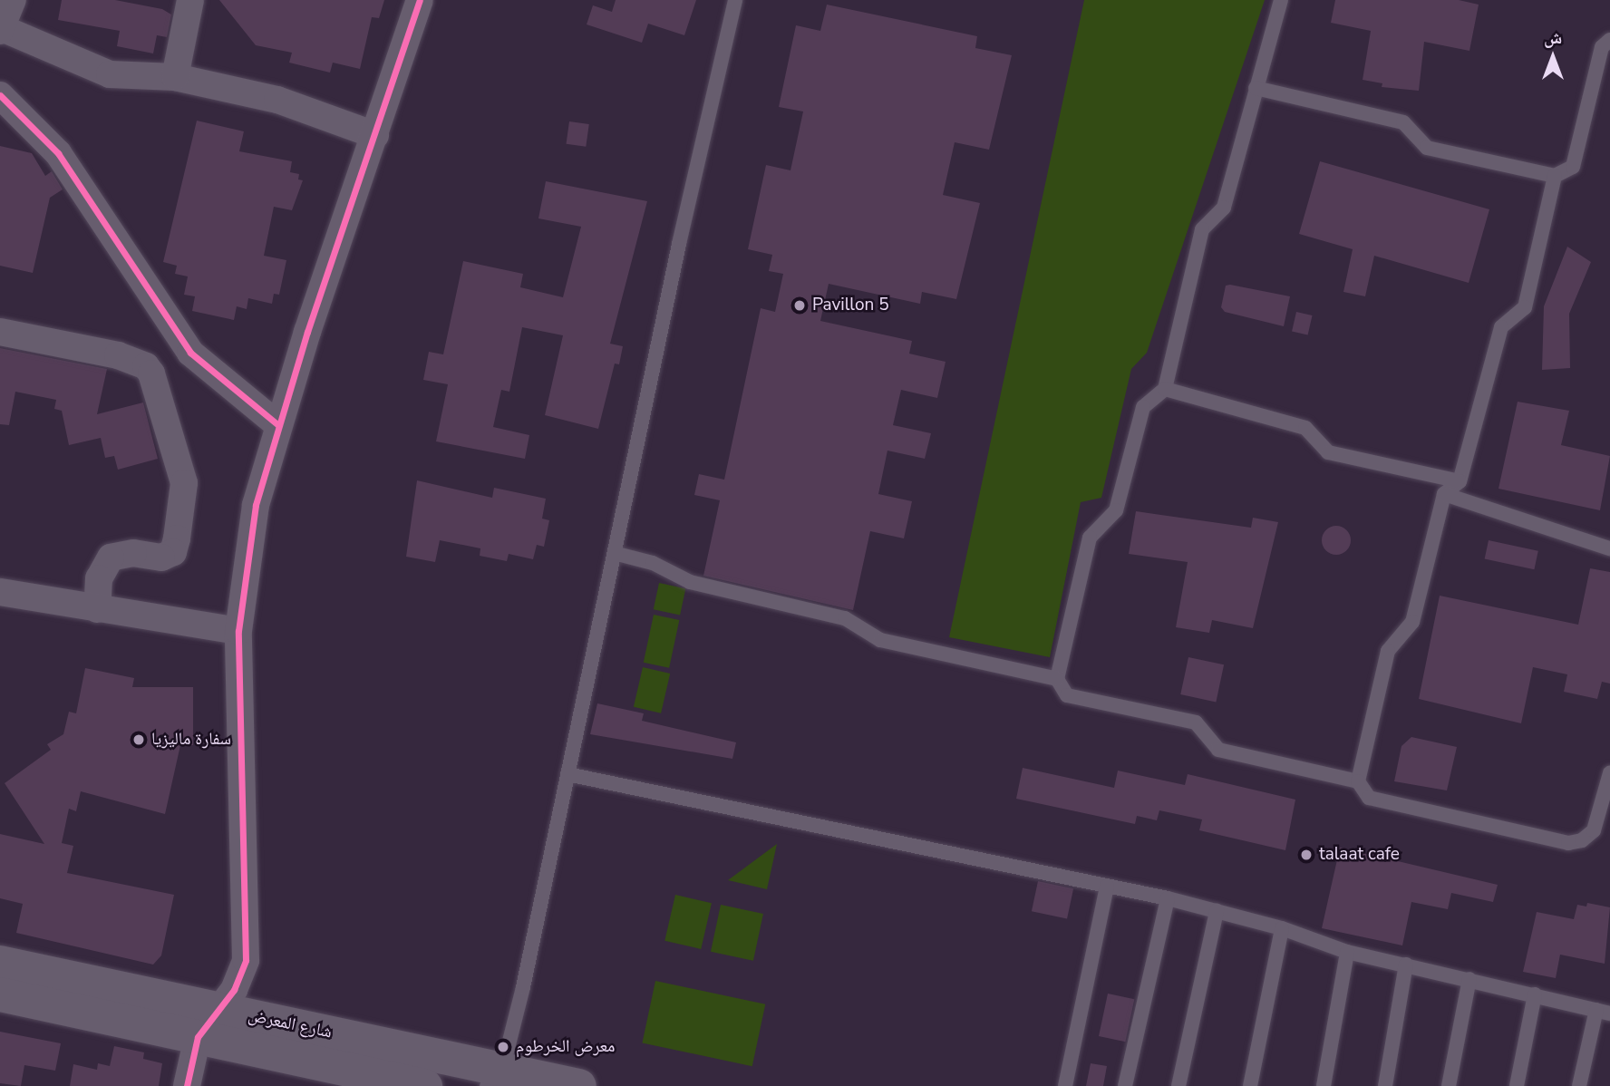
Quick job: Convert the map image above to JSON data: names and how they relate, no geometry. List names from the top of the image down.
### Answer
{
  "streets": {
    "main road": ["شارع المعرض"]
  },
  "places": [
    "Pavillon 5",
    "سفارة ماليزيا",
    "talaat cafe",
    "معرض الخرطوم"
  ],
  "north": "top"
}
